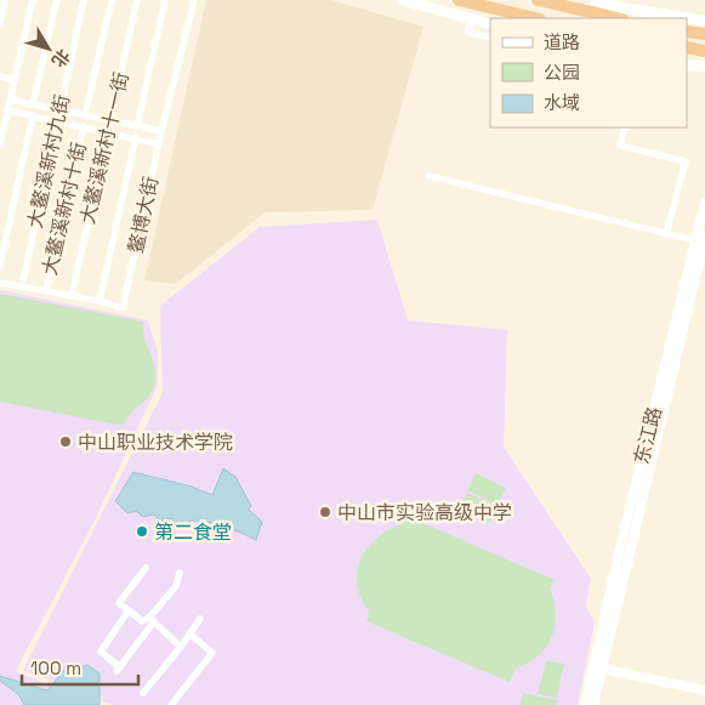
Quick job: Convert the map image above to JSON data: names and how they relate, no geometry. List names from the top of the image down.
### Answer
{
  "streets": {
    "street": [
      "大鳌溪新村十一街",
      "大鳌溪新村九街",
      "大鳌溪新村十街",
      "鳌博大街",
      "东江路"
    ]
  },
  "crossings": [
    ["大鳌溪新村十一街", "鳌博大街"],
    ["大鳌溪新村九街", "鳌博大街"],
    ["大鳌溪新村十街", "鳌博大街"]
  ],
  "places": ["中山职业技术学院", "中山市实验高级中学", "第二食堂"],
  "legend": ["道路", "公园", "水域"],
  "scale_bar": "100 m",
  "north": "bottom right"
}
